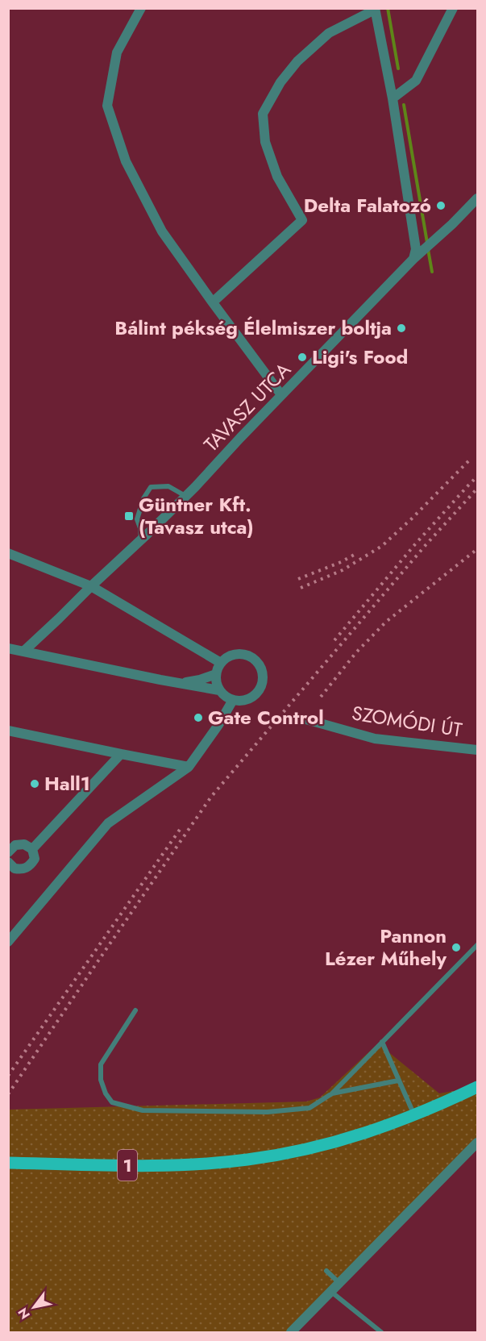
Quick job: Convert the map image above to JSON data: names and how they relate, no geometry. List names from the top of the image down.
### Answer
{
  "streets": {
    "main road": ["1"],
    "street": ["TAVASZ UTCA", "SZOMÓDI ÚT"]
  },
  "places": {
    "other": [
      "Delta Falatozó",
      "Bálint pékség Élelmiszer boltja",
      "Ligi's Food",
      "Gate Control",
      "Hall1",
      "Pannon Lézer Műhely"
    ],
    "transit": ["Güntner Kft. (Tavasz utca)"]
  },
  "north": "bottom left"
}
